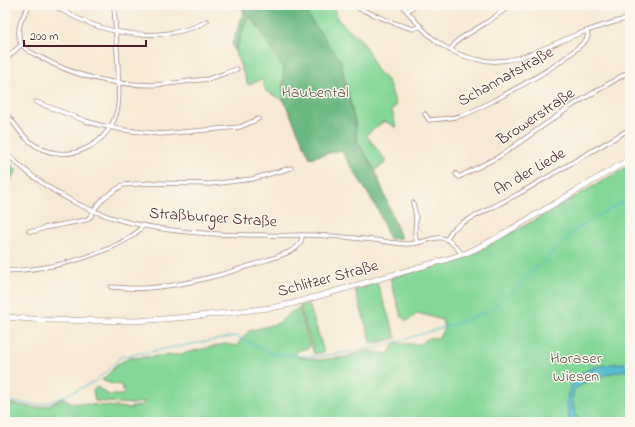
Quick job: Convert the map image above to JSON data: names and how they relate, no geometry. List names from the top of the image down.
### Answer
{
  "streets": {
    "main road": ["Schlitzer Straße"],
    "street": [
      "Schannatstraße",
      "Browerstraße",
      "An der Liede",
      "Straßburger Straße"
    ]
  },
  "crossings": [
    ["An der Liede", "Straßburger Straße"]
  ],
  "parks": ["Haubental", "Horaser Wiesen"],
  "scale_bar": "200 m"
}
